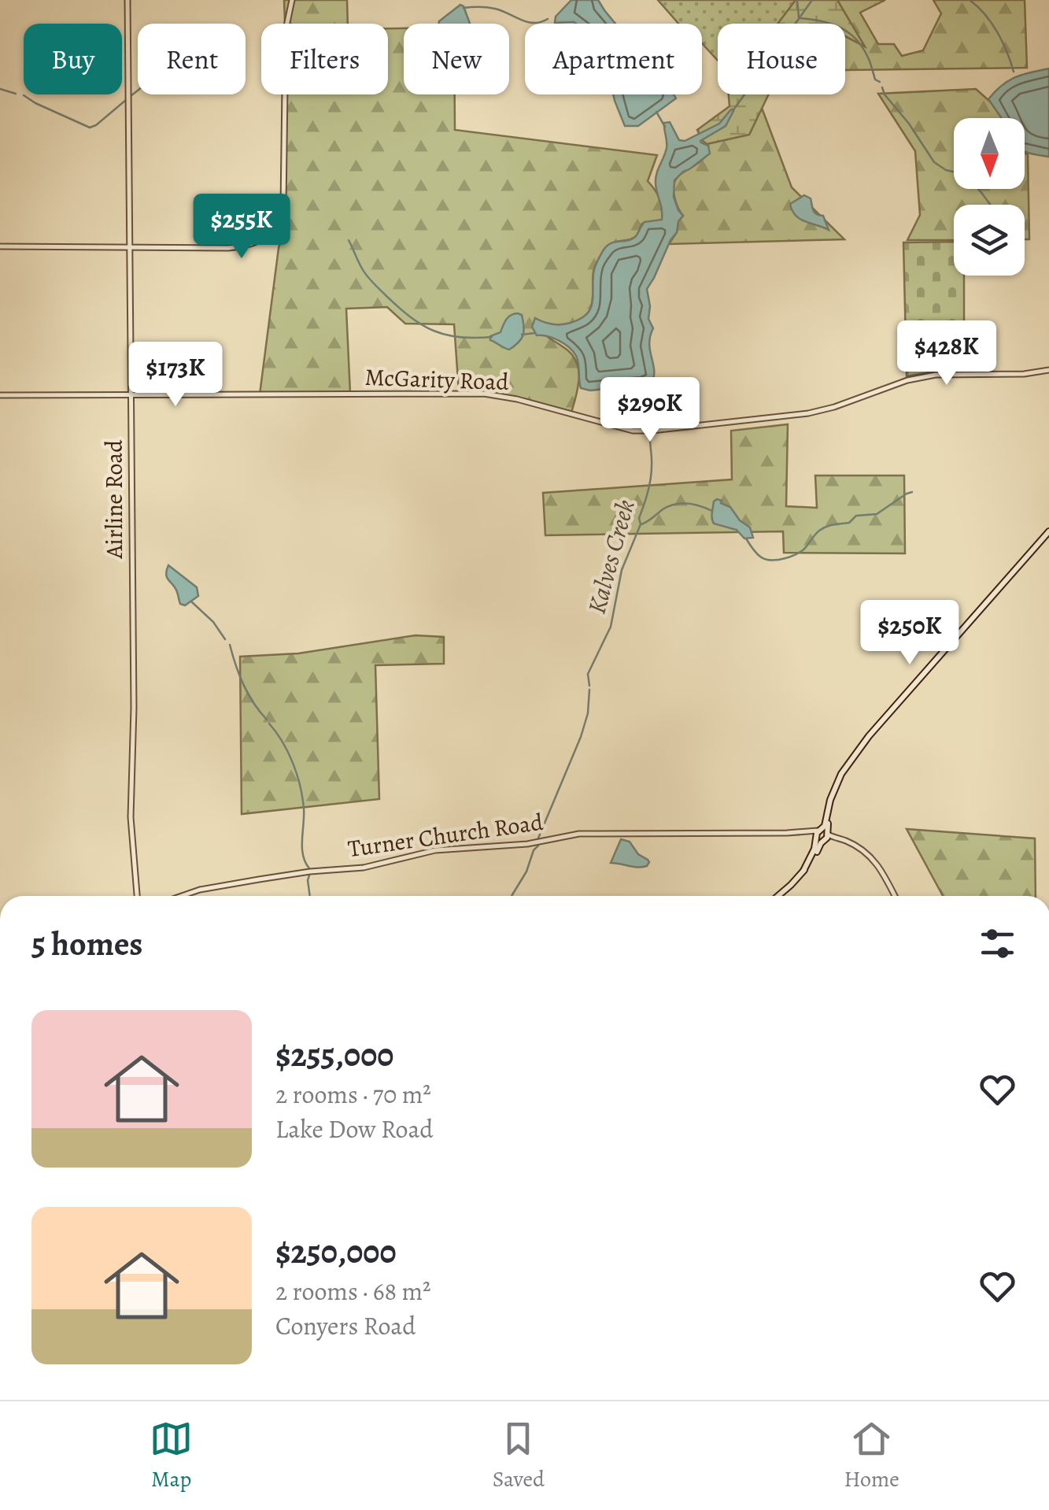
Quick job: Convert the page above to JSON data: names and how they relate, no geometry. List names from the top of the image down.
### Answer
{
  "streets": {
    "street": ["McGarity Road", "Airline Road", "Turner Church Road"]
  },
  "crossings": [
    ["McGarity Road", "Airline Road"]
  ],
  "water": ["Kalves Creek"],
  "north": "bottom",
  "page": {
    "chip": [
      "Buy",
      "Rent",
      "Filters",
      "New",
      "Apartment",
      "House"
    ],
    "price": [
      "$255K",
      "$428K",
      "$173K",
      "$290K",
      "$250K"
    ],
    "heading": "5 homes",
    "list": [
      {
        "name": "$255,000",
        "note": "2 rooms · 70 m² · Lake Dow Road"
      },
      {
        "name": "$250,000",
        "note": "2 rooms · 68 m² · Conyers Road"
      }
    ],
    "tabs": ["Map", "Saved", "Home"]
  }
}
